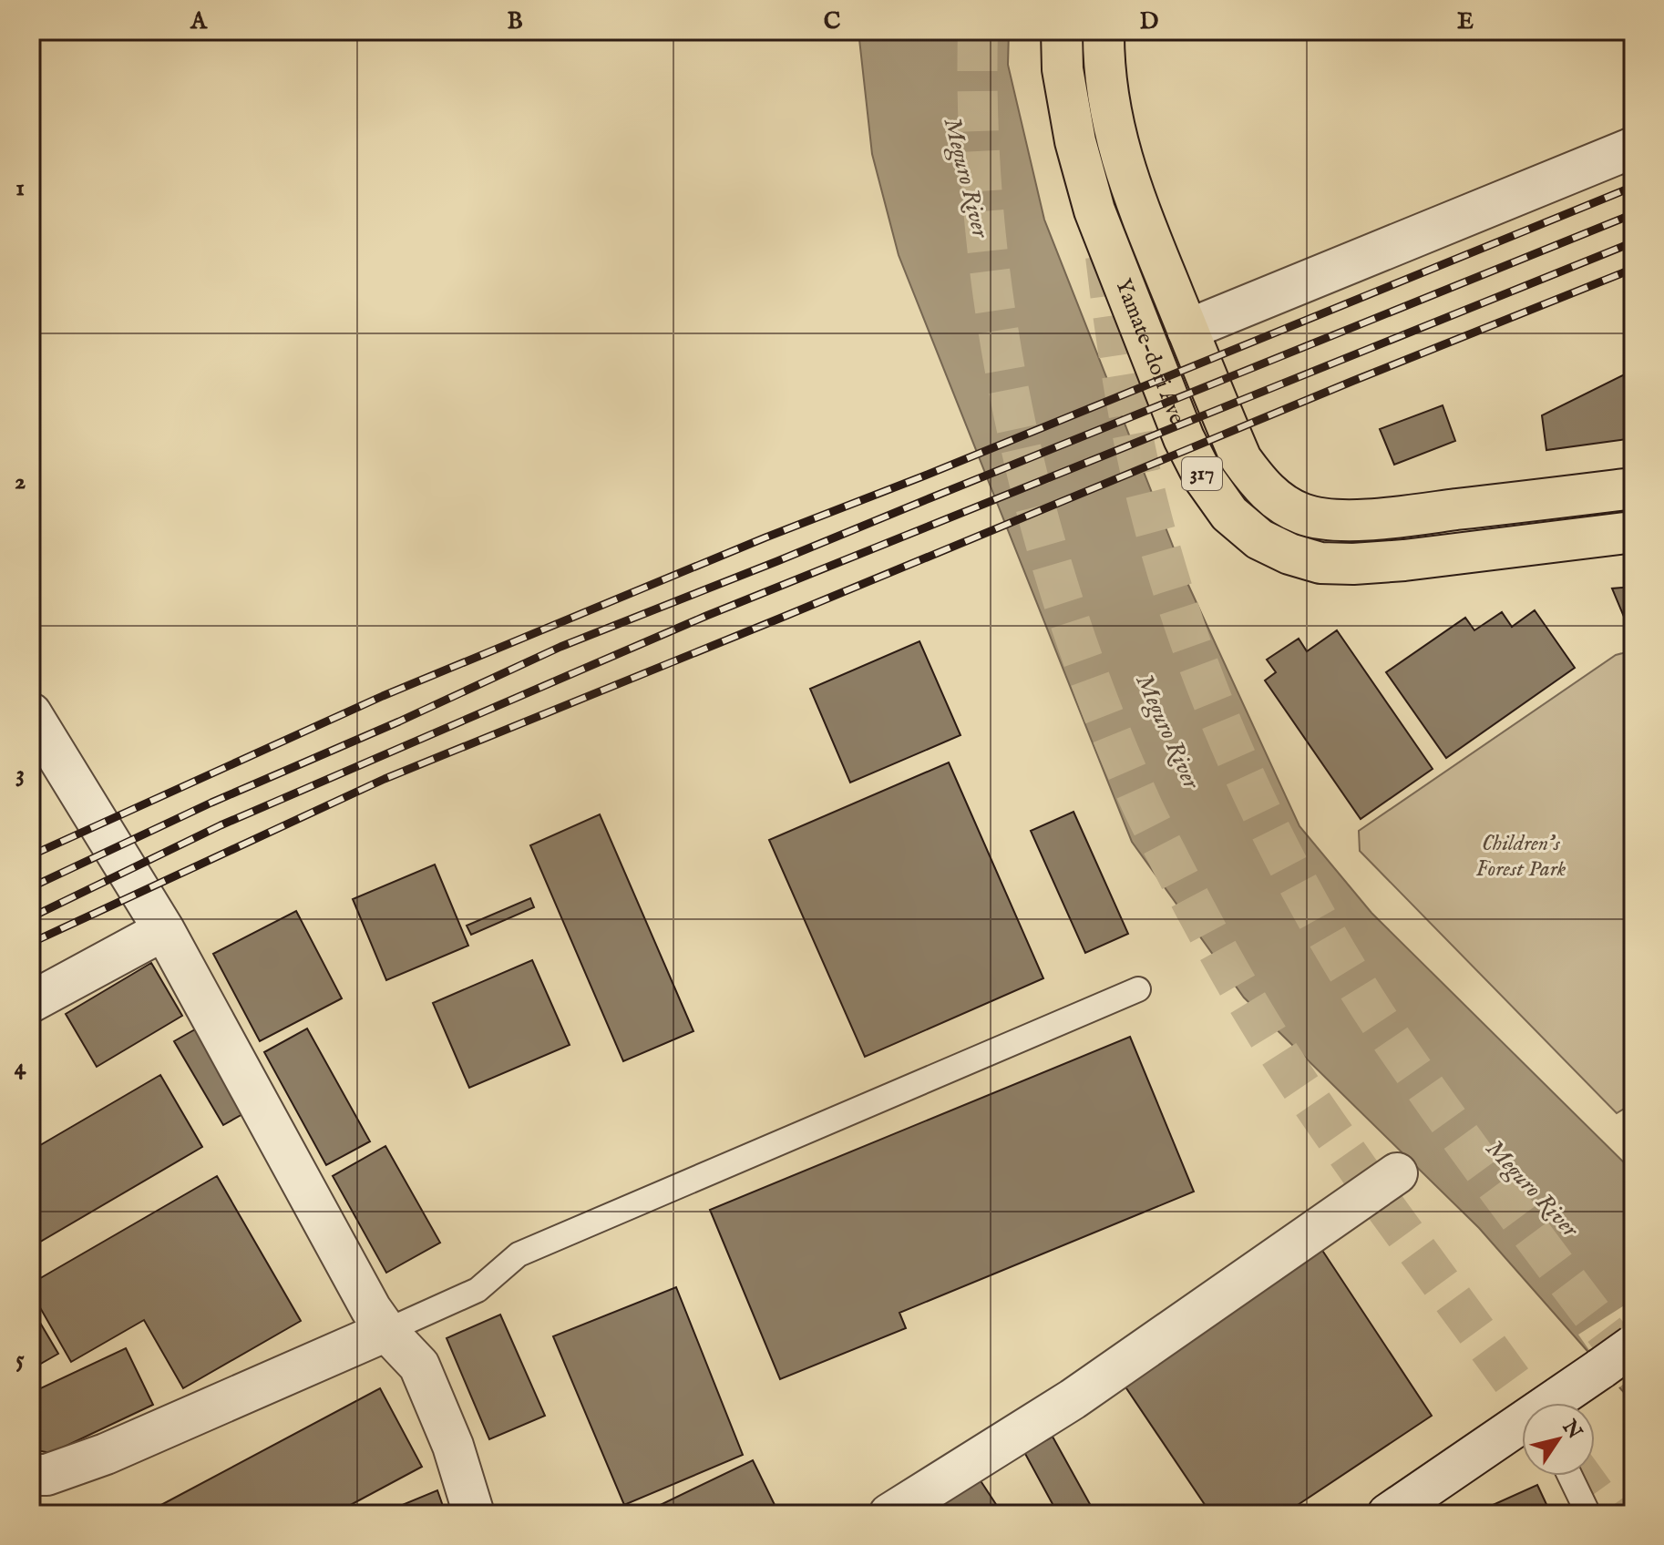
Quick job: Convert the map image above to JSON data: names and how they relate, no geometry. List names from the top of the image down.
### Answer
{
  "streets": {
    "main road": ["Yamate-dori Ave.", "317"]
  },
  "water": ["Meguro River"],
  "parks": ["Children's Forest Park"],
  "north": "top right",
  "grid": {
    "columns": [
      "A",
      "B",
      "C",
      "D",
      "E"
    ],
    "rows": [
      "1",
      "2",
      "3",
      "4",
      "5"
    ]
  }
}
